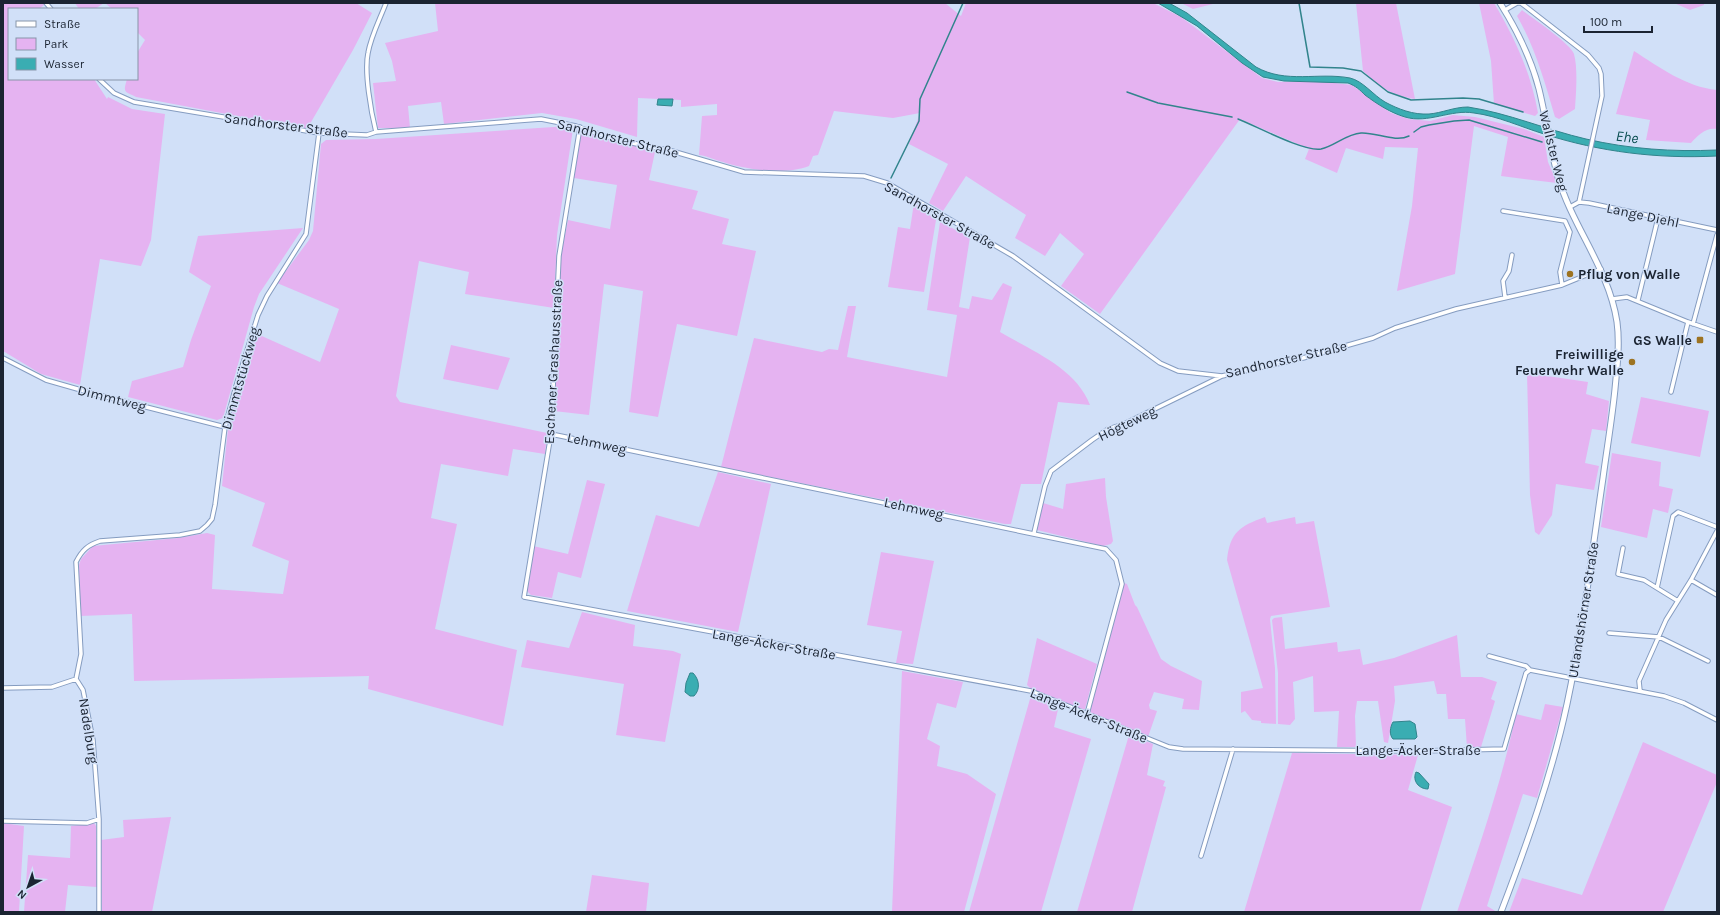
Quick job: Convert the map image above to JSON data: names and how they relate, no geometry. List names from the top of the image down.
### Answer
{
  "streets": {
    "street": [
      "Sandhorster Straße",
      "Wallster Weg",
      "Lange Diehl",
      "Eschener Grashausstraße",
      "Dimmtstückweg",
      "Dimmtweg",
      "Högteweg",
      "Lehmweg",
      "Utlandshörner Straße",
      "Lange-Äcker-Straße",
      "Nadelburg"
    ]
  },
  "crossings": [
    ["Sandhorster Straße", "Wallster Weg"],
    ["Sandhorster Straße", "Eschener Grashausstraße"],
    ["Sandhorster Straße", "Dimmtstückweg"],
    ["Sandhorster Straße", "Högteweg"],
    ["Wallster Weg", "Utlandshörner Straße"],
    ["Eschener Grashausstraße", "Lehmweg"],
    ["Eschener Grashausstraße", "Lange-Äcker-Straße"],
    ["Dimmtstückweg", "Dimmtweg"],
    ["Dimmtstückweg", "Nadelburg"],
    ["Högteweg", "Lehmweg"],
    ["Lehmweg", "Lange-Äcker-Straße"]
  ],
  "water": ["Ehe"],
  "places": {
    "other": ["Pflug von Walle", "Freiwillige Feuerwehr Walle"],
    "transit": ["GS Walle"]
  },
  "legend": ["Straße", "Park", "Wasser"],
  "scale_bar": "100 m",
  "north": "bottom left"
}
